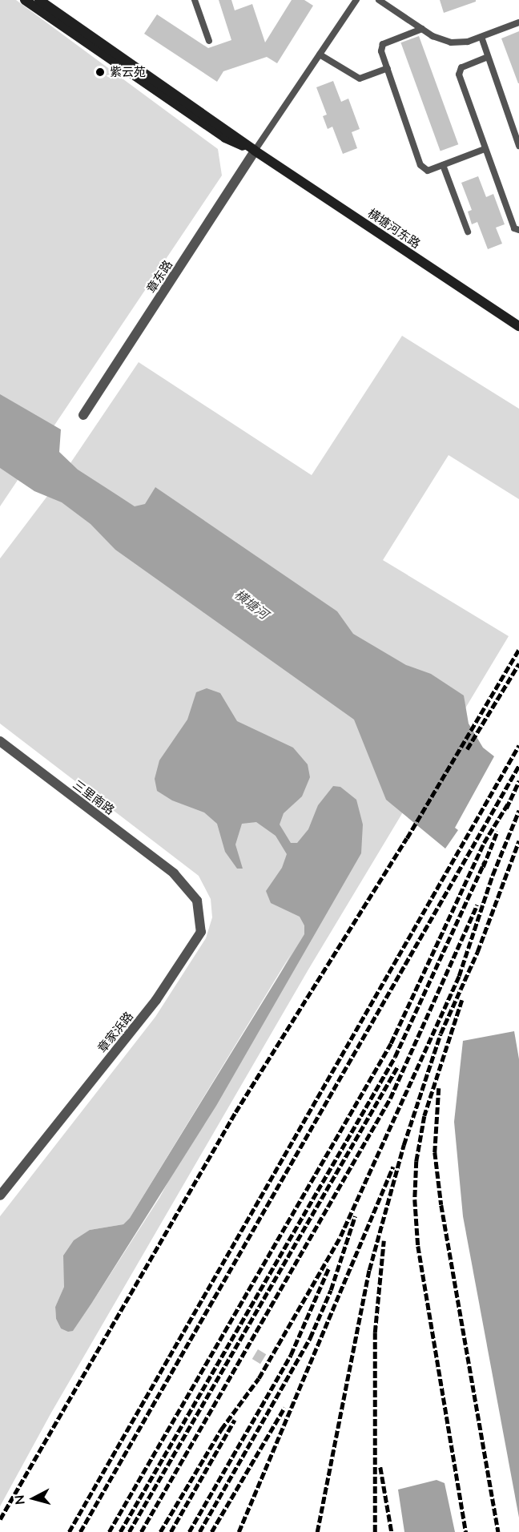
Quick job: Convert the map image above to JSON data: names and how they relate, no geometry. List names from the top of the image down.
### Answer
{
  "streets": {
    "main road": ["横塘河东路"],
    "street": ["章东路", "三里南路", "章家浜路"]
  },
  "crossings": [
    ["横塘河东路", "章东路"],
    ["三里南路", "章家浜路"]
  ],
  "water": ["横塘河"],
  "places": ["紫云苑"],
  "north": "left"
}
